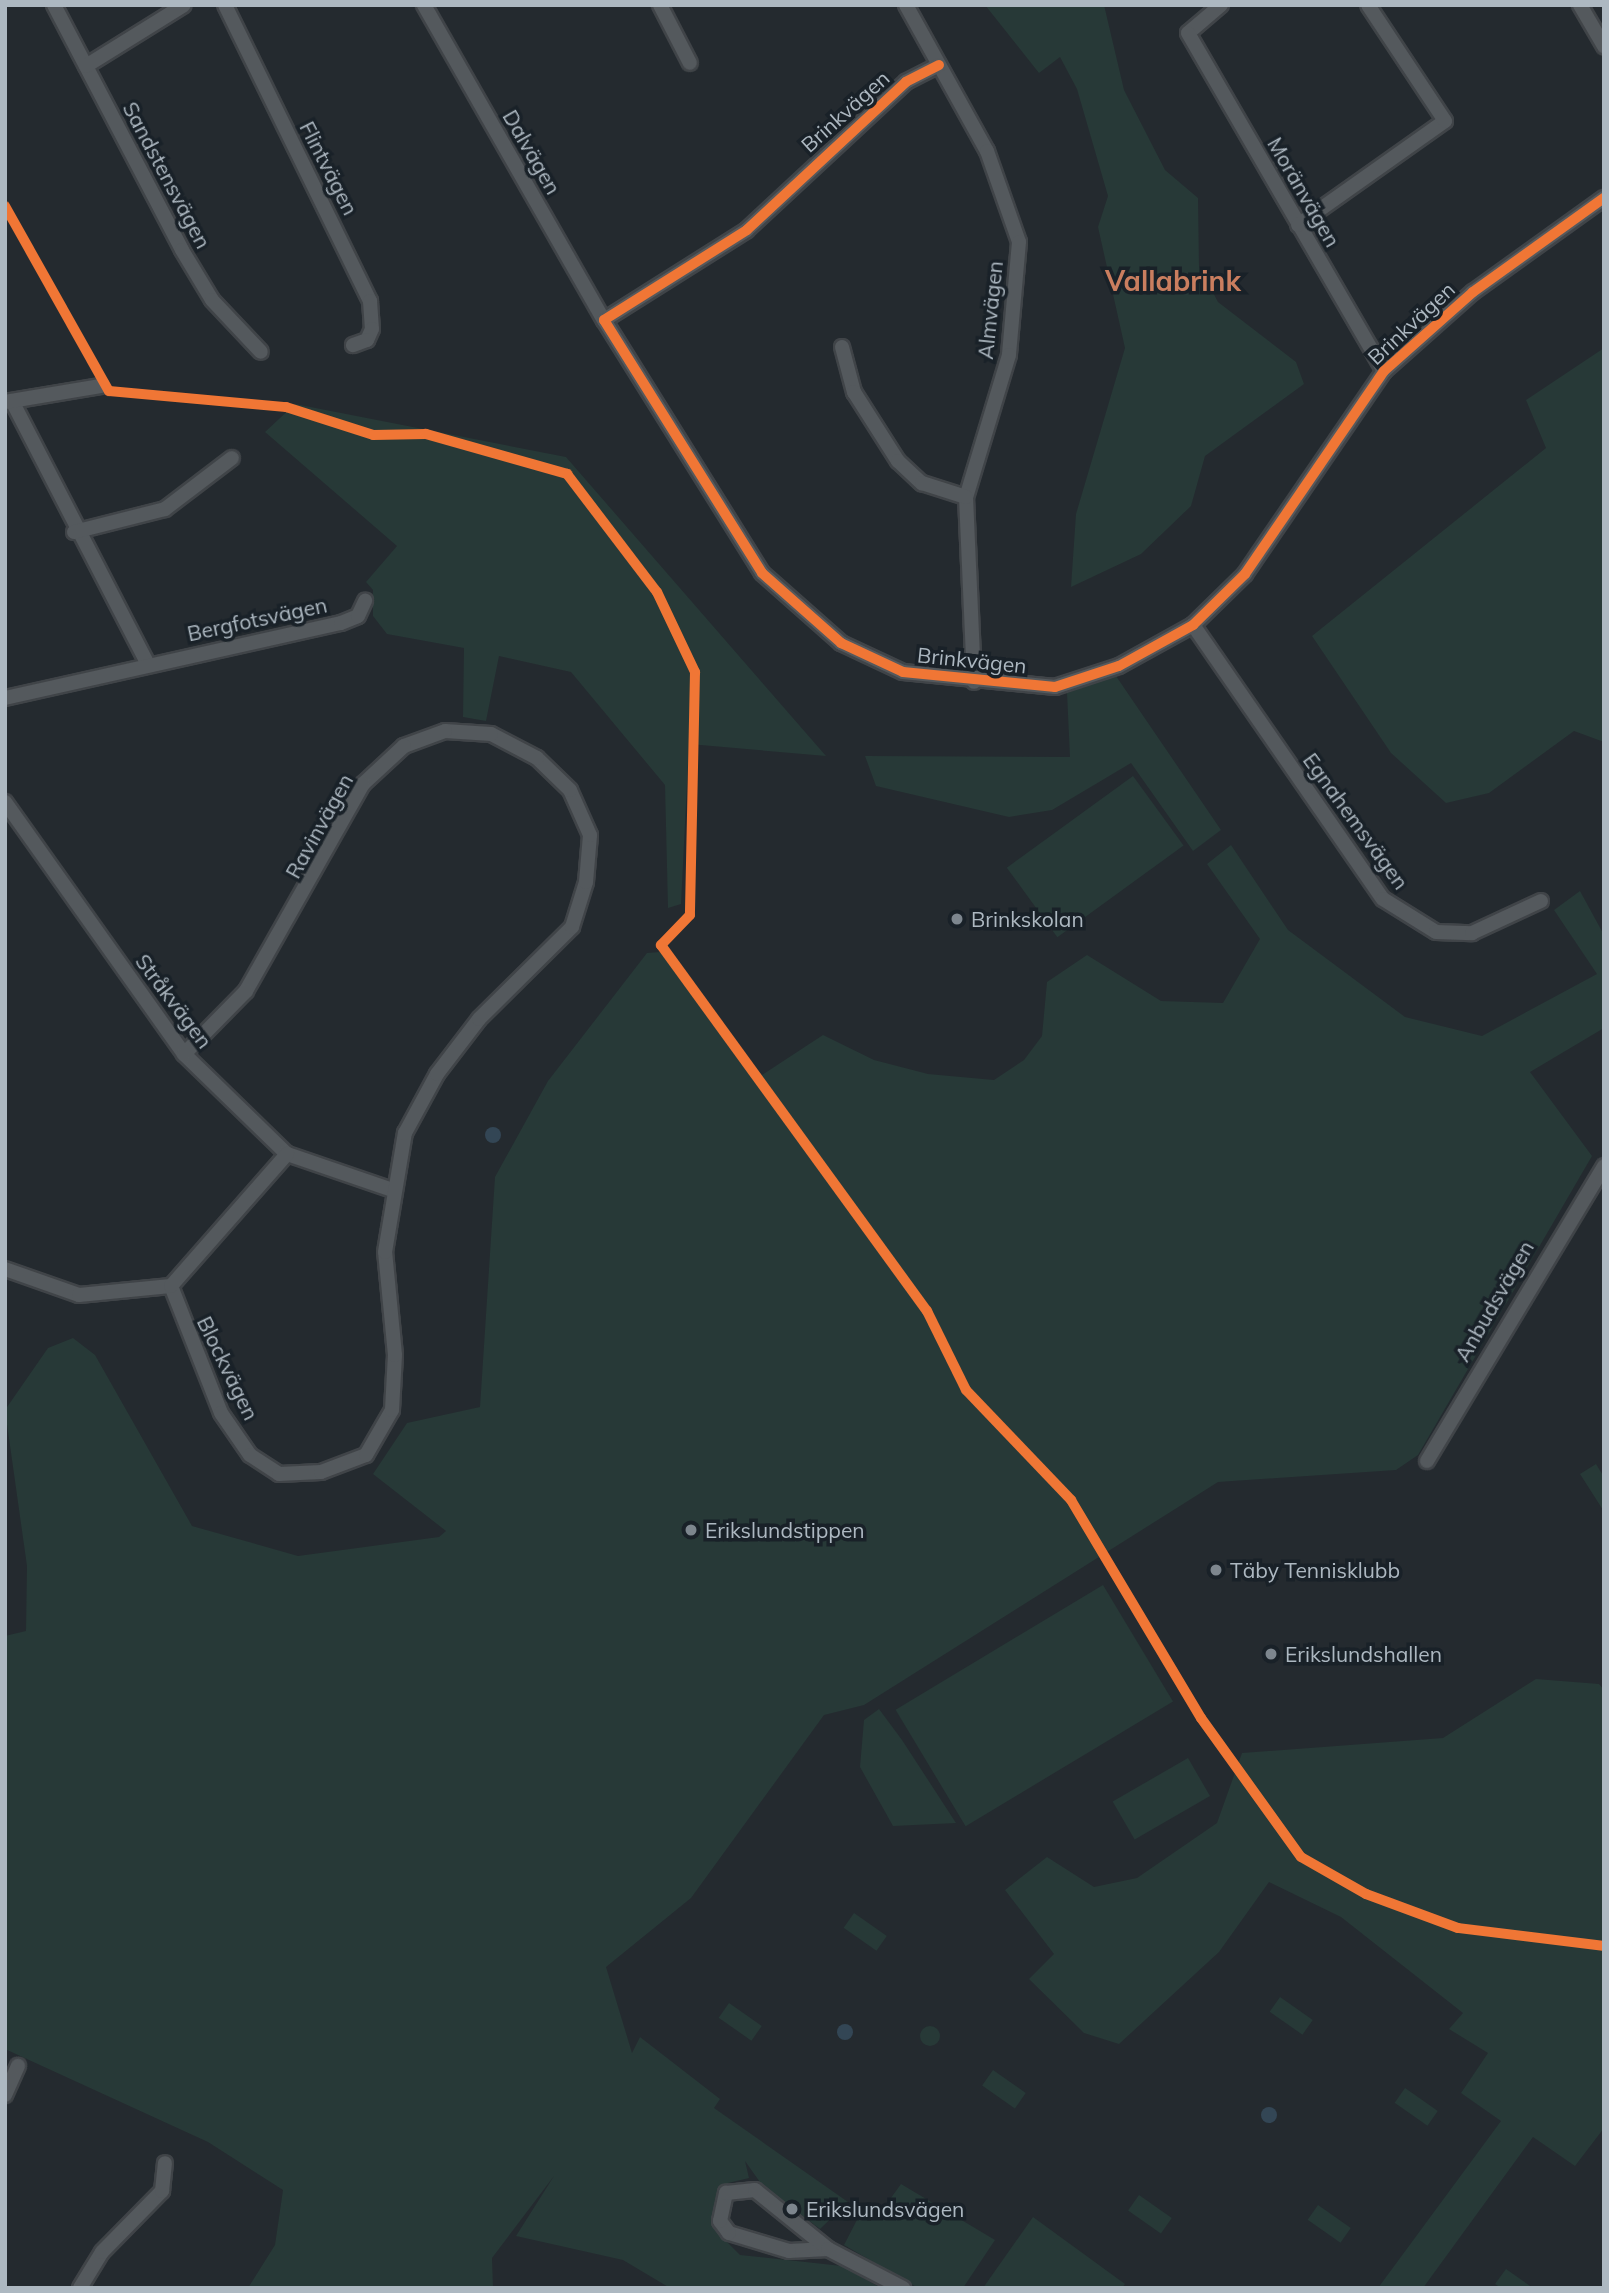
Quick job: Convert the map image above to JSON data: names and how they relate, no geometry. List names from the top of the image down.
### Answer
{
  "streets": {
    "street": [
      "Brinkvägen",
      "Dalvägen",
      "Flintvägen",
      "Sandstensvägen",
      "Moränvägen",
      "Almvägen",
      "Bergfotsvägen",
      "Egnahemsvägen",
      "Ravinvägen",
      "Stråkvägen",
      "Anbudsvägen",
      "Blockvägen"
    ]
  },
  "crossings": [
    ["Brinkvägen", "Dalvägen"],
    ["Brinkvägen", "Moränvägen"],
    ["Brinkvägen", "Almvägen"],
    ["Brinkvägen", "Egnahemsvägen"],
    ["Ravinvägen", "Stråkvägen"],
    ["Ravinvägen", "Blockvägen"],
    ["Stråkvägen", "Blockvägen"]
  ],
  "districts": ["Vallabrink"],
  "places": [
    "Brinkskolan",
    "Erikslundstippen",
    "Täby Tennisklubb",
    "Erikslundshallen",
    "Erikslundsvägen"
  ]
}
